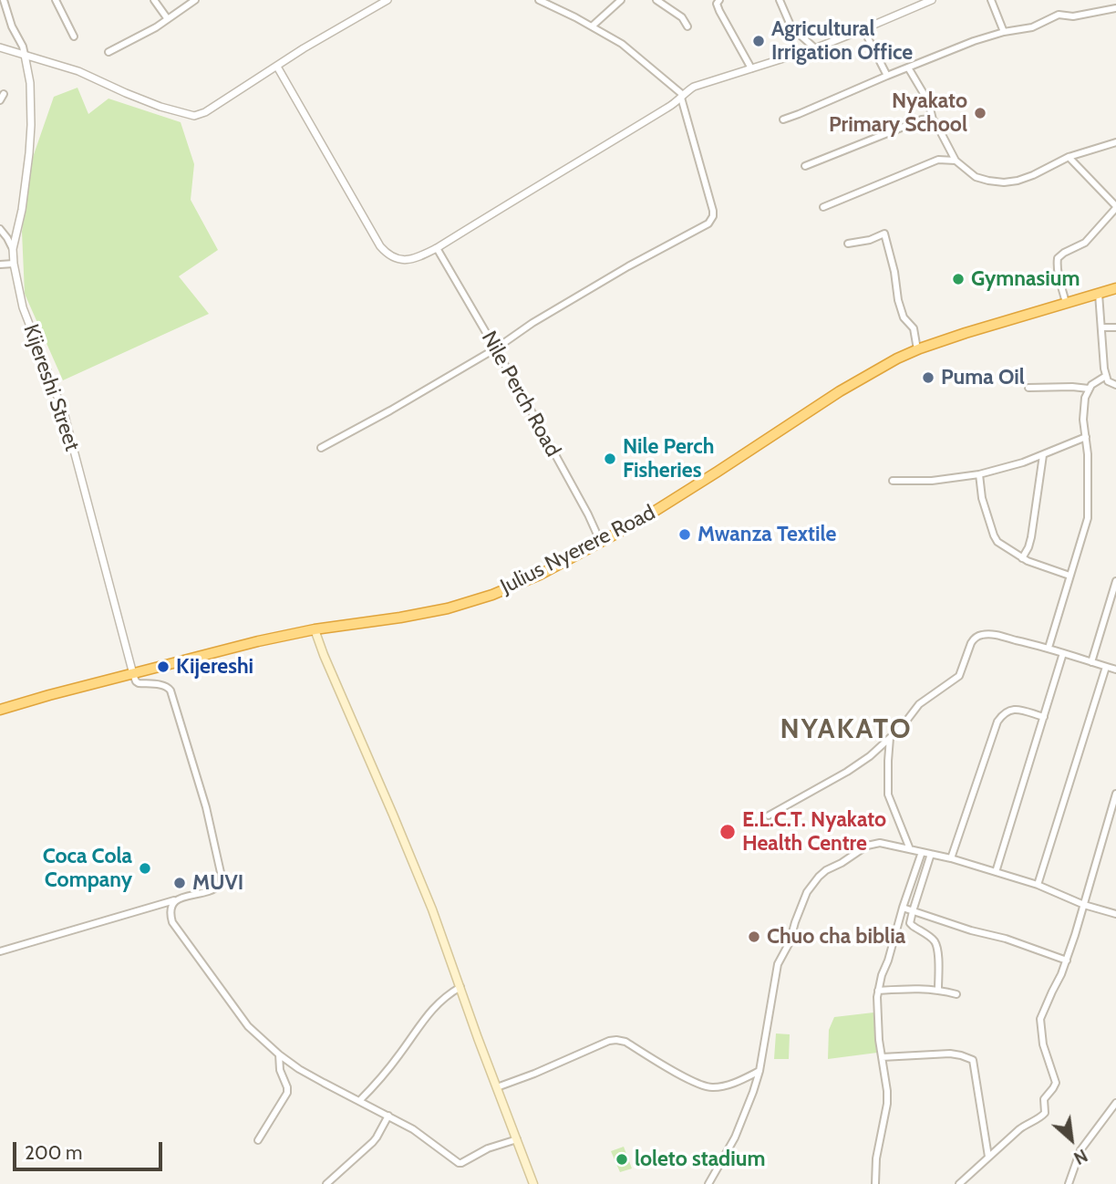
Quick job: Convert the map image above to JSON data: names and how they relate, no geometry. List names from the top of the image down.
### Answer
{
  "streets": {
    "highway": ["Julius Nyerere Road"],
    "street": ["Kijereshi Street", "Nile Perch Road"]
  },
  "crossings": [
    ["Kijereshi Street", "Julius Nyerere Road"],
    ["Nile Perch Road", "Julius Nyerere Road"]
  ],
  "districts": ["NYAKATO"],
  "places": [
    "Agricultural Irrigation Office",
    "Nyakato Primary School",
    "Gymnasium",
    "Puma Oil",
    "Nile Perch Fisheries",
    "Mwanza Textile",
    "Kijereshi",
    "E.L.C.T. Nyakato Health Centre",
    "Coca Cola Company",
    "MUVI",
    "Chuo cha biblia",
    "loleto stadium"
  ],
  "scale_bar": "200 m",
  "north": "bottom right"
}
